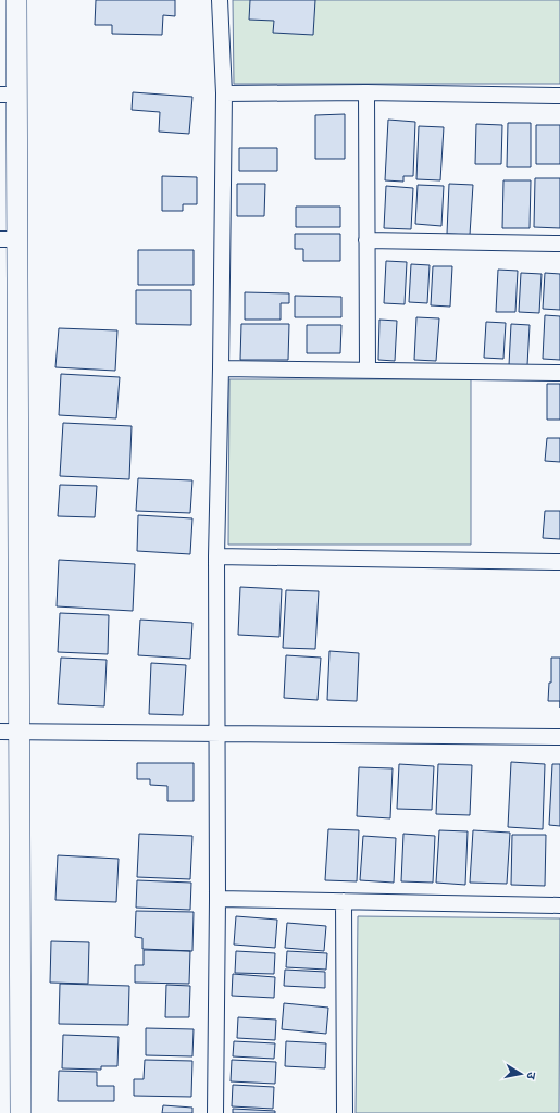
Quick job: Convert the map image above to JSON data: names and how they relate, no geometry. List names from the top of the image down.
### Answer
{
  "north": "right"
}
